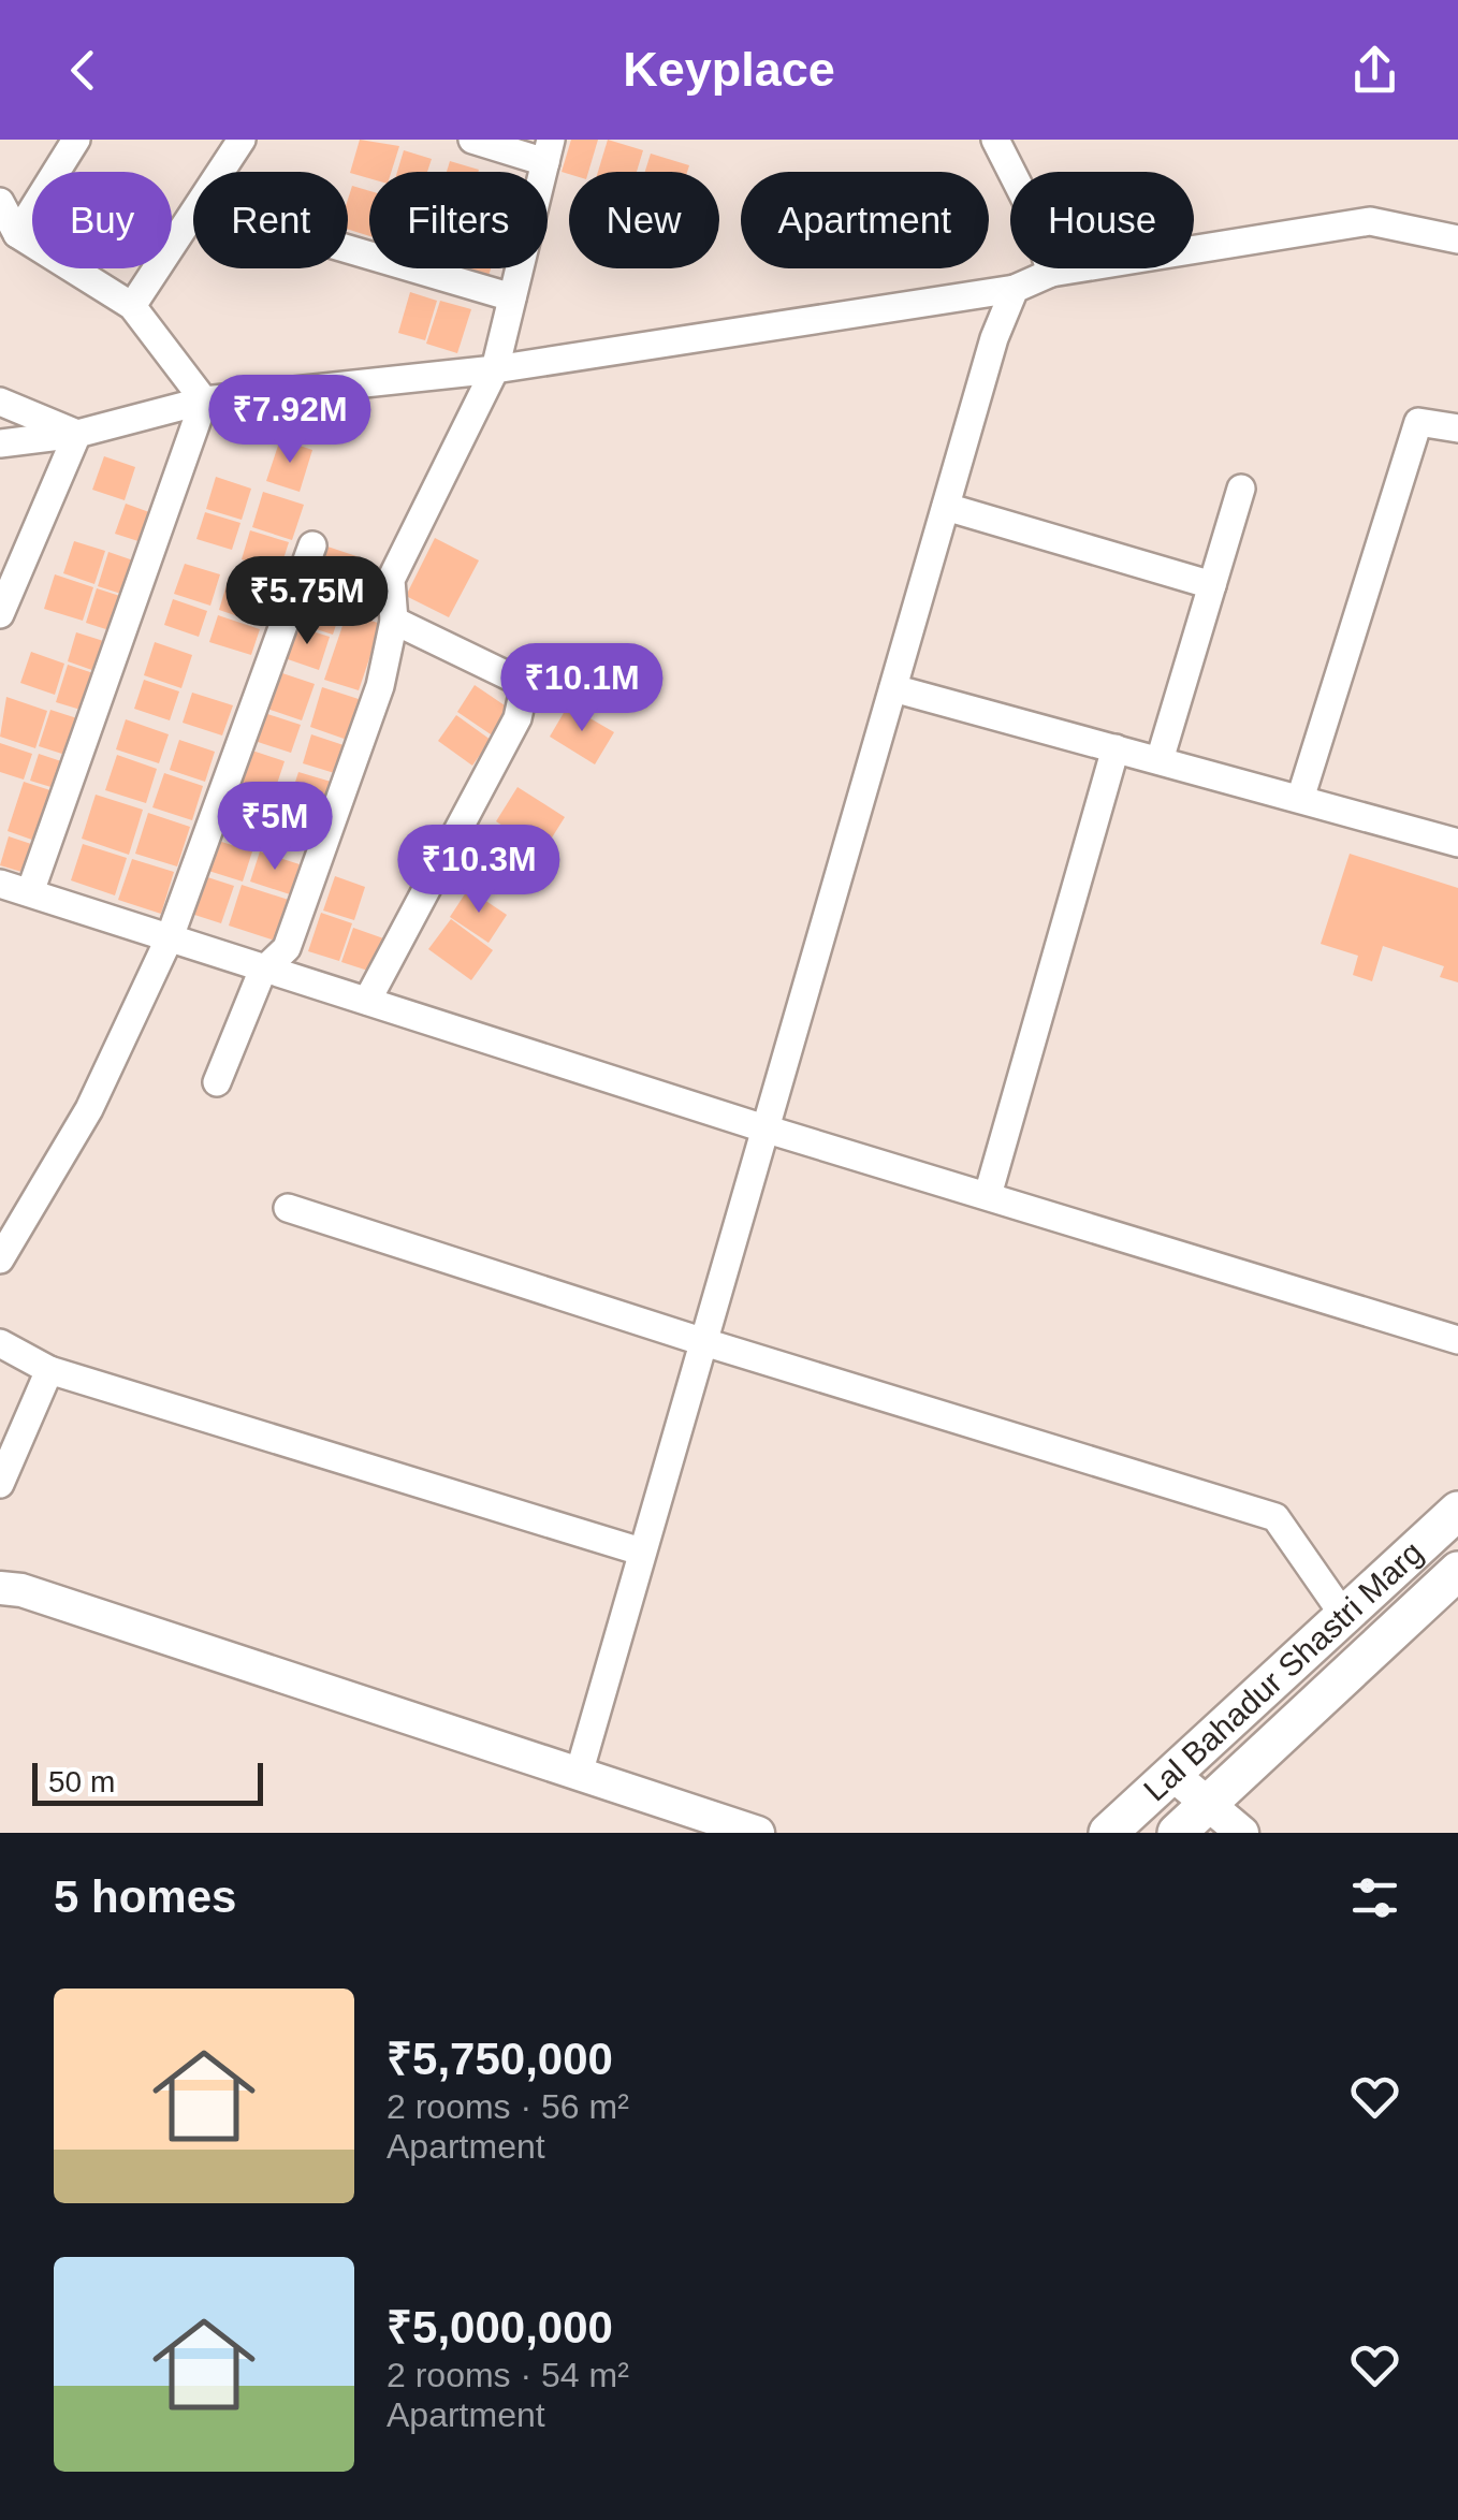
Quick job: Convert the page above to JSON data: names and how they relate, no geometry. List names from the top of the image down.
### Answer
{
  "streets": {
    "main road": ["Lal Bahadur Shastri Marg"]
  },
  "scale_bar": "50 m",
  "page": {
    "header": "Keyplace",
    "chip": [
      "Buy",
      "Rent",
      "Filters",
      "New",
      "Apartment",
      "House"
    ],
    "price": [
      "₹7.92M",
      "₹5.75M",
      "₹10.1M",
      "₹5M",
      "₹10.3M"
    ],
    "scale": "50 m",
    "heading": "5 homes",
    "list": [
      {
        "name": "₹5,750,000",
        "note": "2 rooms · 56 m² · Apartment"
      },
      {
        "name": "₹5,000,000",
        "note": "2 rooms · 54 m² · Apartment"
      }
    ]
  }
}
